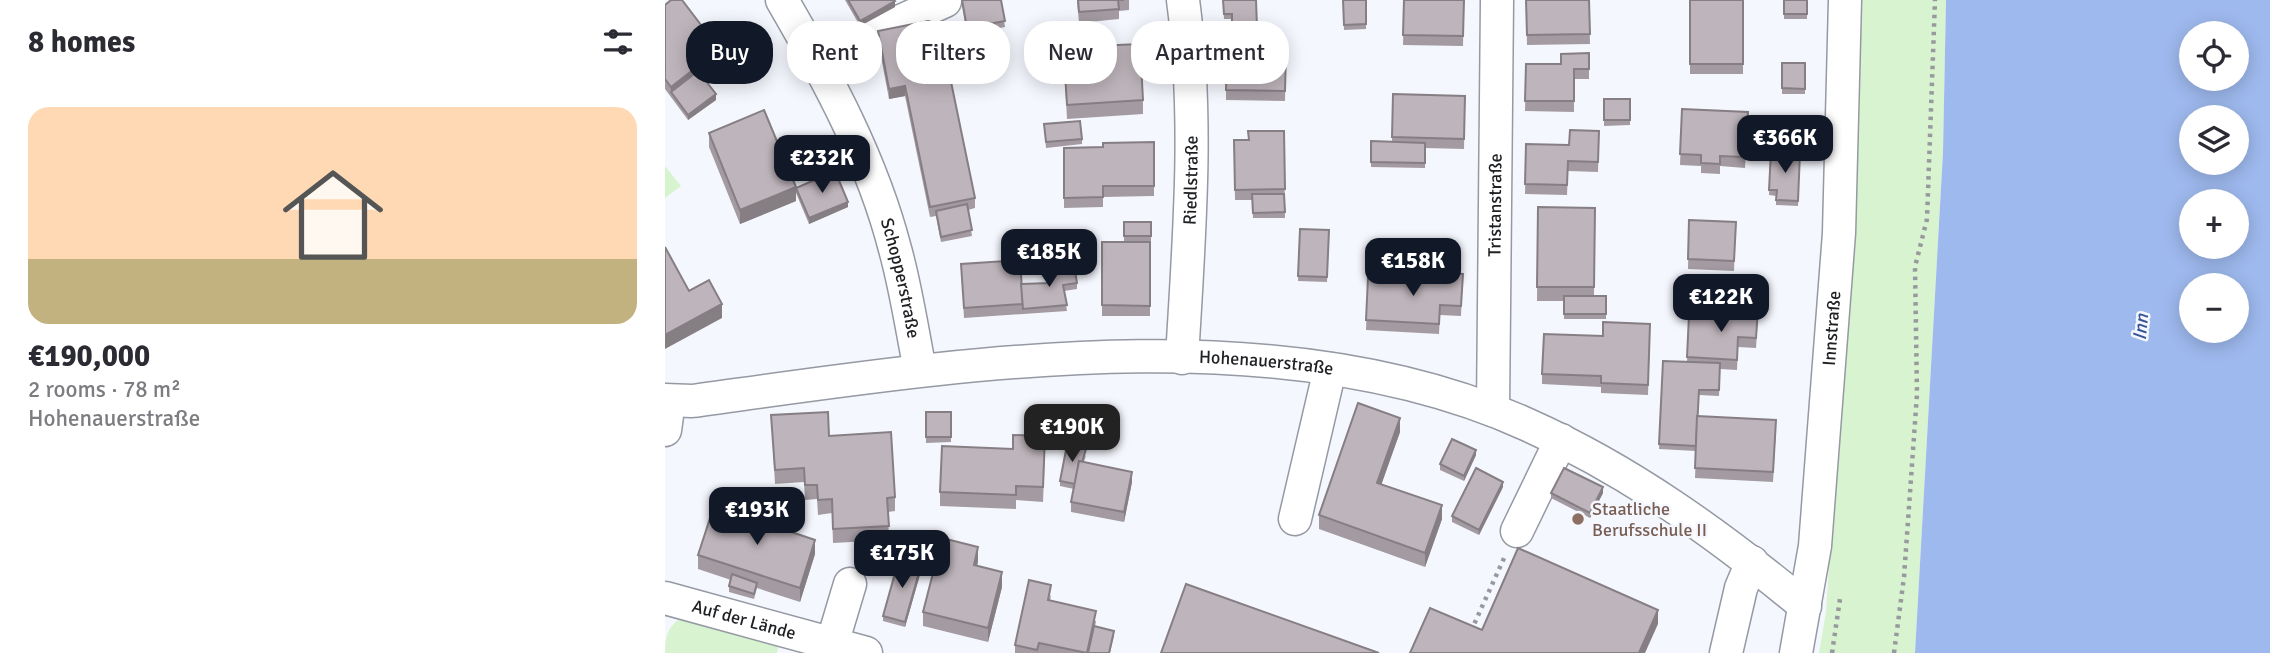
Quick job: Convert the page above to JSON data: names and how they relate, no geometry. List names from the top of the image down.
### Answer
{
  "streets": {
    "street": [
      "Riedlstraße",
      "Tristanstraße",
      "Schopperstraße",
      "Innstraße",
      "Hohenauerstraße",
      "Auf der Lände"
    ]
  },
  "crossings": [
    ["Riedlstraße", "Hohenauerstraße"],
    ["Tristanstraße", "Hohenauerstraße"],
    ["Schopperstraße", "Hohenauerstraße"],
    ["Innstraße", "Hohenauerstraße"]
  ],
  "water": ["Inn"],
  "places": ["Staatliche Berufsschule II"],
  "page": {
    "heading": "8 homes",
    "map_buttons": ["+", "−"],
    "chip": [
      "Buy",
      "Rent",
      "Filters",
      "New",
      "Apartment"
    ],
    "list": [
      {
        "name": "€190,000",
        "note": "2 rooms · 78 m² · Hohenauerstraße"
      }
    ],
    "price": [
      "€366K",
      "€232K",
      "€185K",
      "€158K",
      "€122K",
      "€190K",
      "€193K",
      "€175K"
    ]
  }
}
